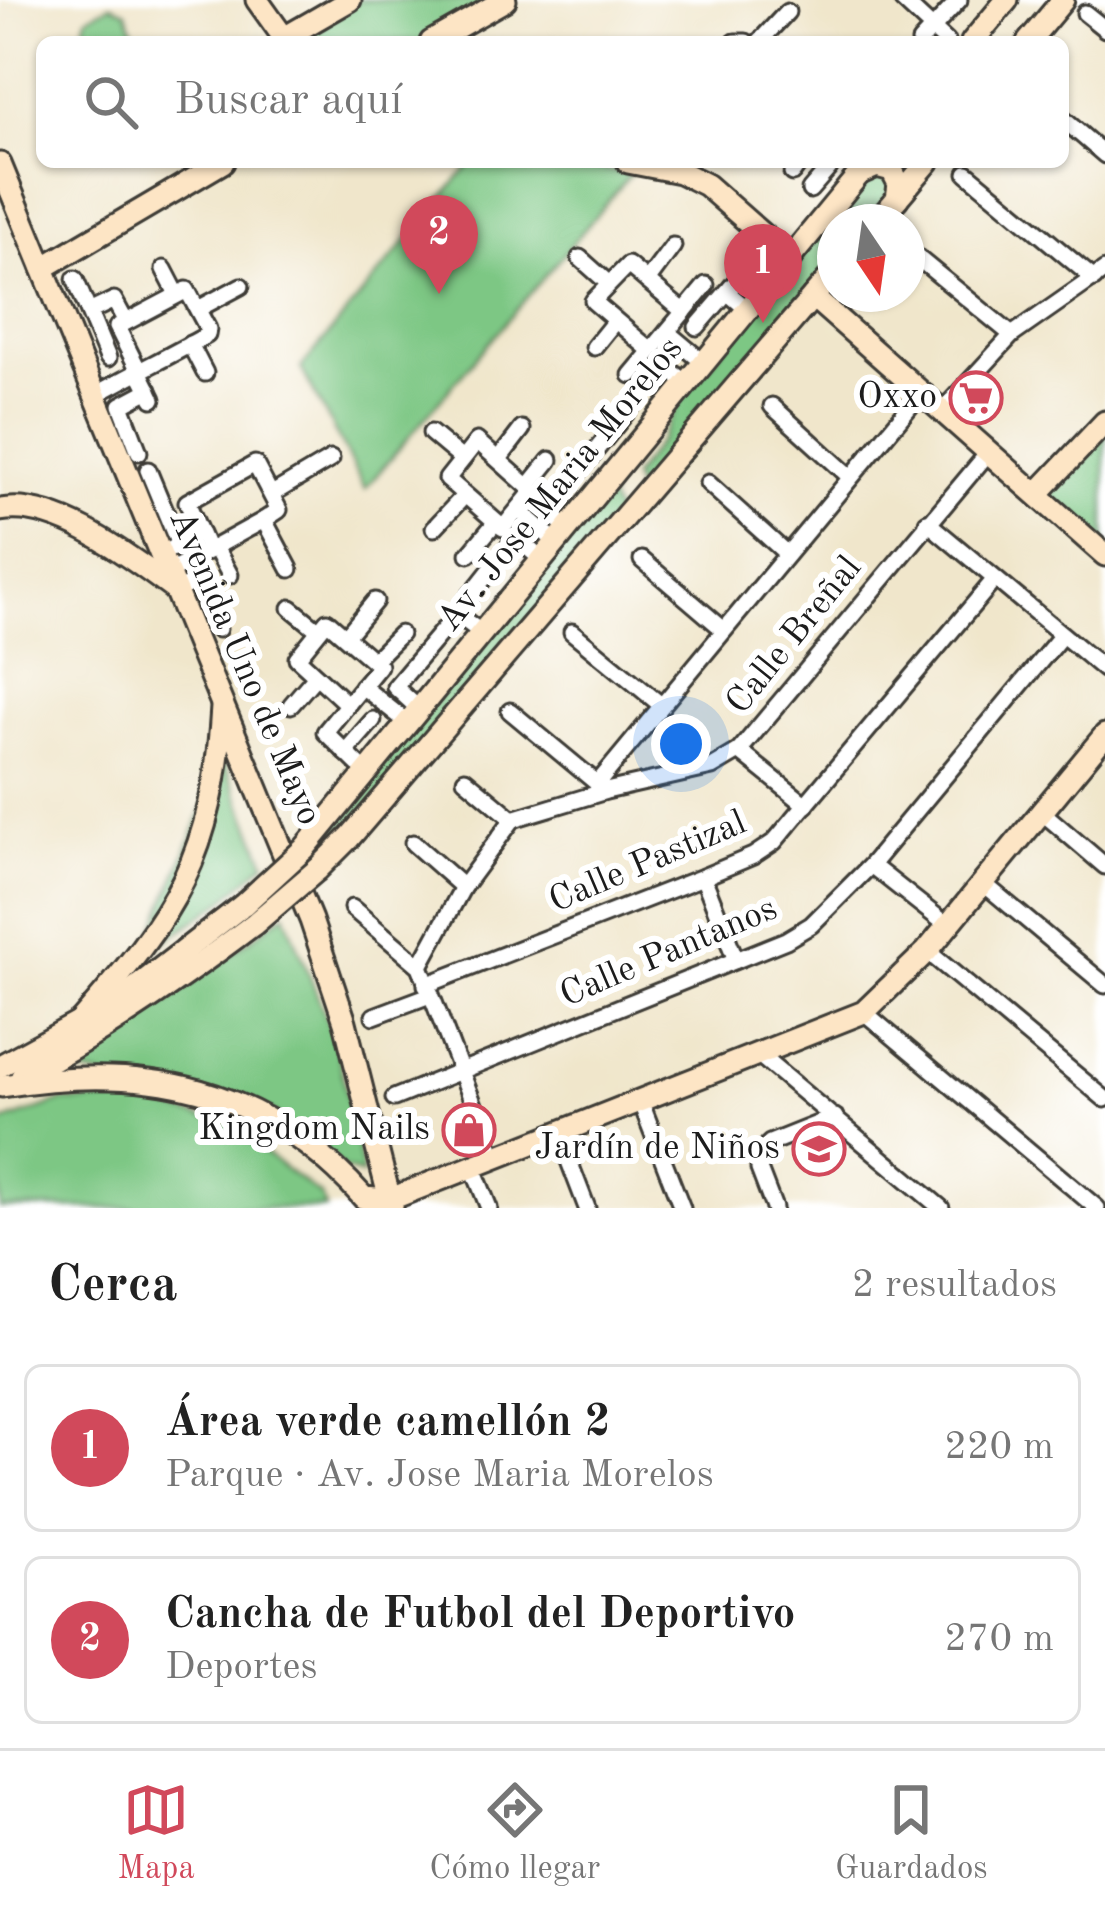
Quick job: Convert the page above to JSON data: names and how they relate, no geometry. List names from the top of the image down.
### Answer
{
  "streets": {
    "main road": ["Av. Jose Maria Morelos", "Avenida Uno de Mayo"],
    "street": ["Calle Breñal", "Calle Pastizal", "Calle Pantanos"]
  },
  "places": {
    "supermarket": ["Oxxo"],
    "shop": ["Kingdom Nails"],
    "school or university": ["Jardín de Niños"]
  },
  "north": "bottom",
  "page": {
    "search": "Buscar aquí",
    "pins": ["2", "1"],
    "heading": ["Cerca", "2 resultados"],
    "list": [
      {
        "mark": "1",
        "name": "Área verde camellón 2",
        "note": "Parque · Av. Jose Maria Morelos",
        "value": "220 m"
      },
      {
        "mark": "2",
        "name": "Cancha de Futbol del Deportivo",
        "note": "Deportes",
        "value": "270 m"
      }
    ],
    "nav": ["Mapa", "Cómo llegar", "Guardados"]
  }
}
